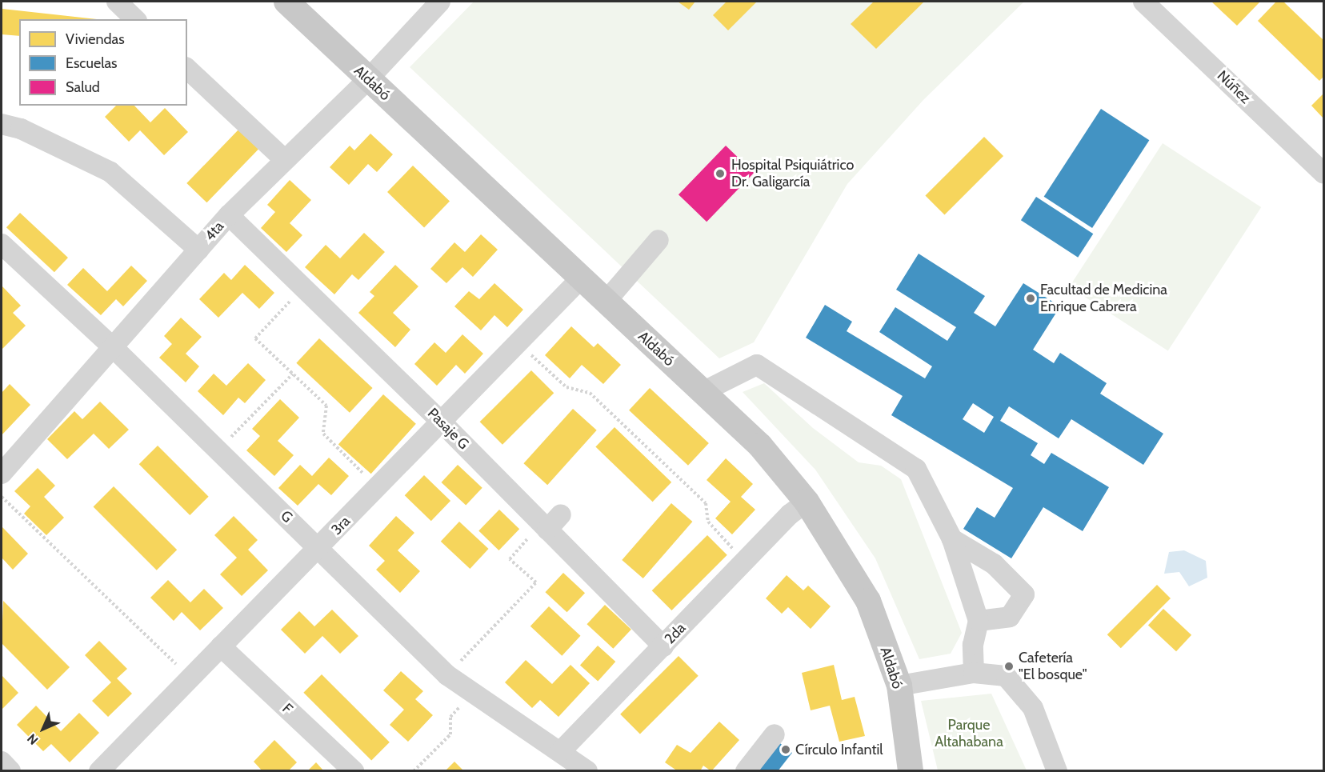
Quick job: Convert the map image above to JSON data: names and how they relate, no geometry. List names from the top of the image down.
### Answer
{
  "streets": {
    "main road": ["Aldabó"],
    "street": [
      "Núñez",
      "4ta",
      "Pasaje G",
      "G",
      "3ra",
      "2da",
      "F"
    ]
  },
  "crossings": [
    ["Aldabó", "4ta"],
    ["Aldabó", "3ra"],
    ["Aldabó", "2da"],
    ["4ta", "Pasaje G"],
    ["4ta", "G"],
    ["Pasaje G", "3ra"],
    ["Pasaje G", "2da"],
    ["G", "3ra"],
    ["G", "2da"],
    ["3ra", "F"]
  ],
  "parks": ["Parque Altahabana"],
  "places": [
    "Hospital Psiquiátrico Dr. Galigarcía",
    "Facultad de Medicina Enrique Cabrera",
    "Cafetería \"El bosque\"",
    "Círculo Infantil"
  ],
  "legend": ["Viviendas", "Escuelas", "Salud"],
  "north": "bottom left"
}
